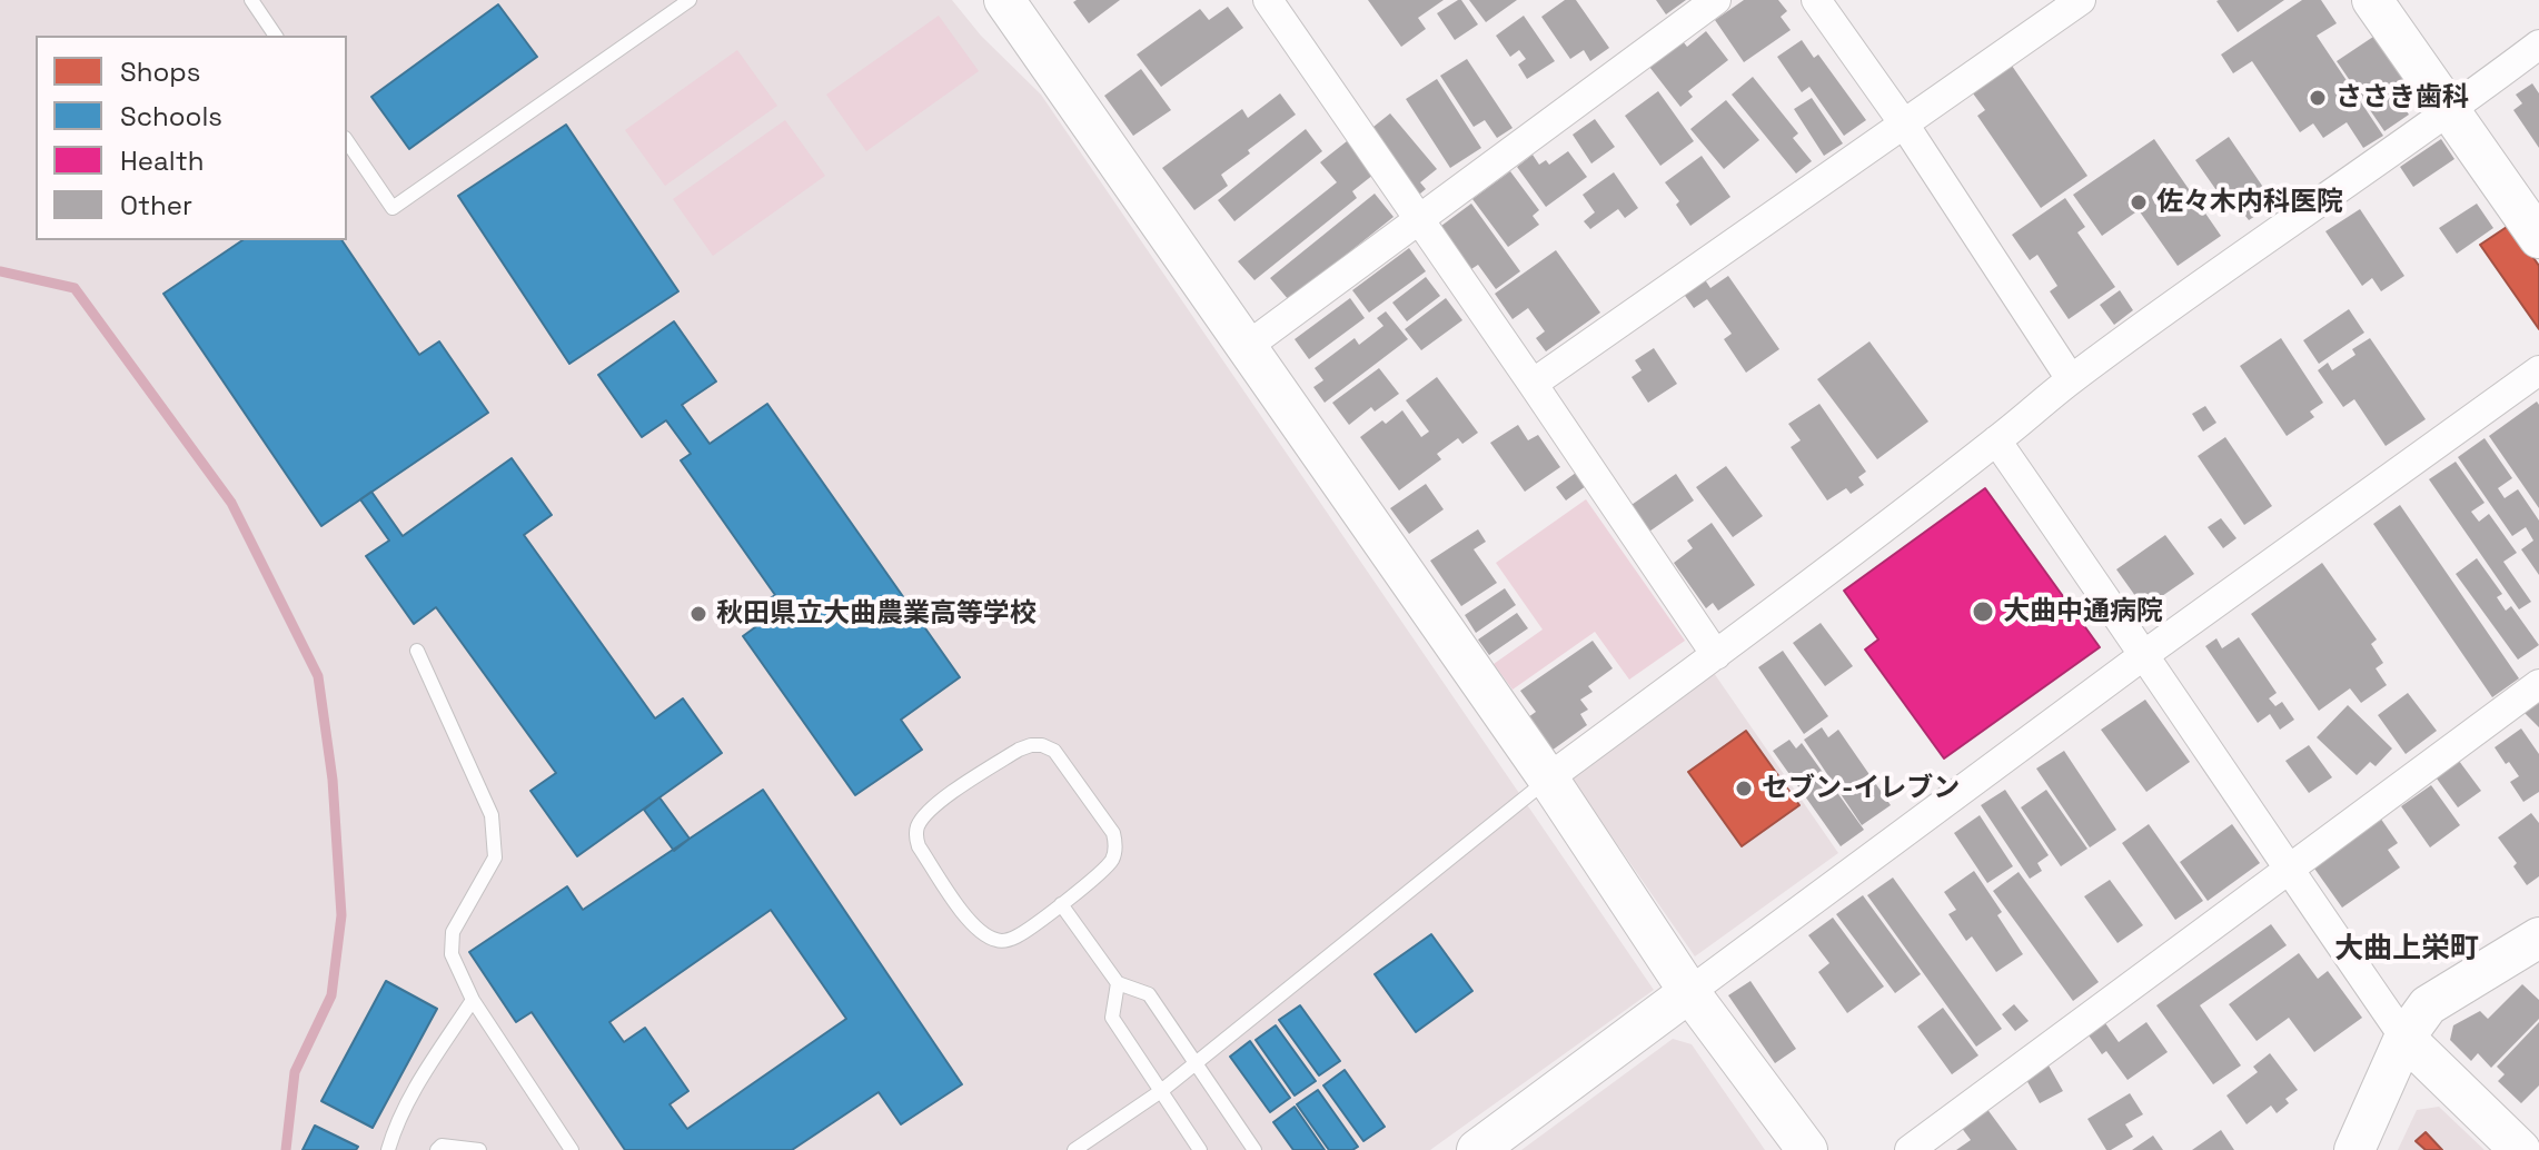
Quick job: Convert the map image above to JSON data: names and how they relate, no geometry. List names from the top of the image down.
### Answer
{
  "districts": ["大曲上栄町"],
  "places": [
    "ささき歯科",
    "佐々木内科医院",
    "大曲中通病院",
    "秋田県立大曲農業高等学校",
    "セブン-イレブン"
  ],
  "legend": [
    "Shops",
    "Schools",
    "Health",
    "Other"
  ]
}
